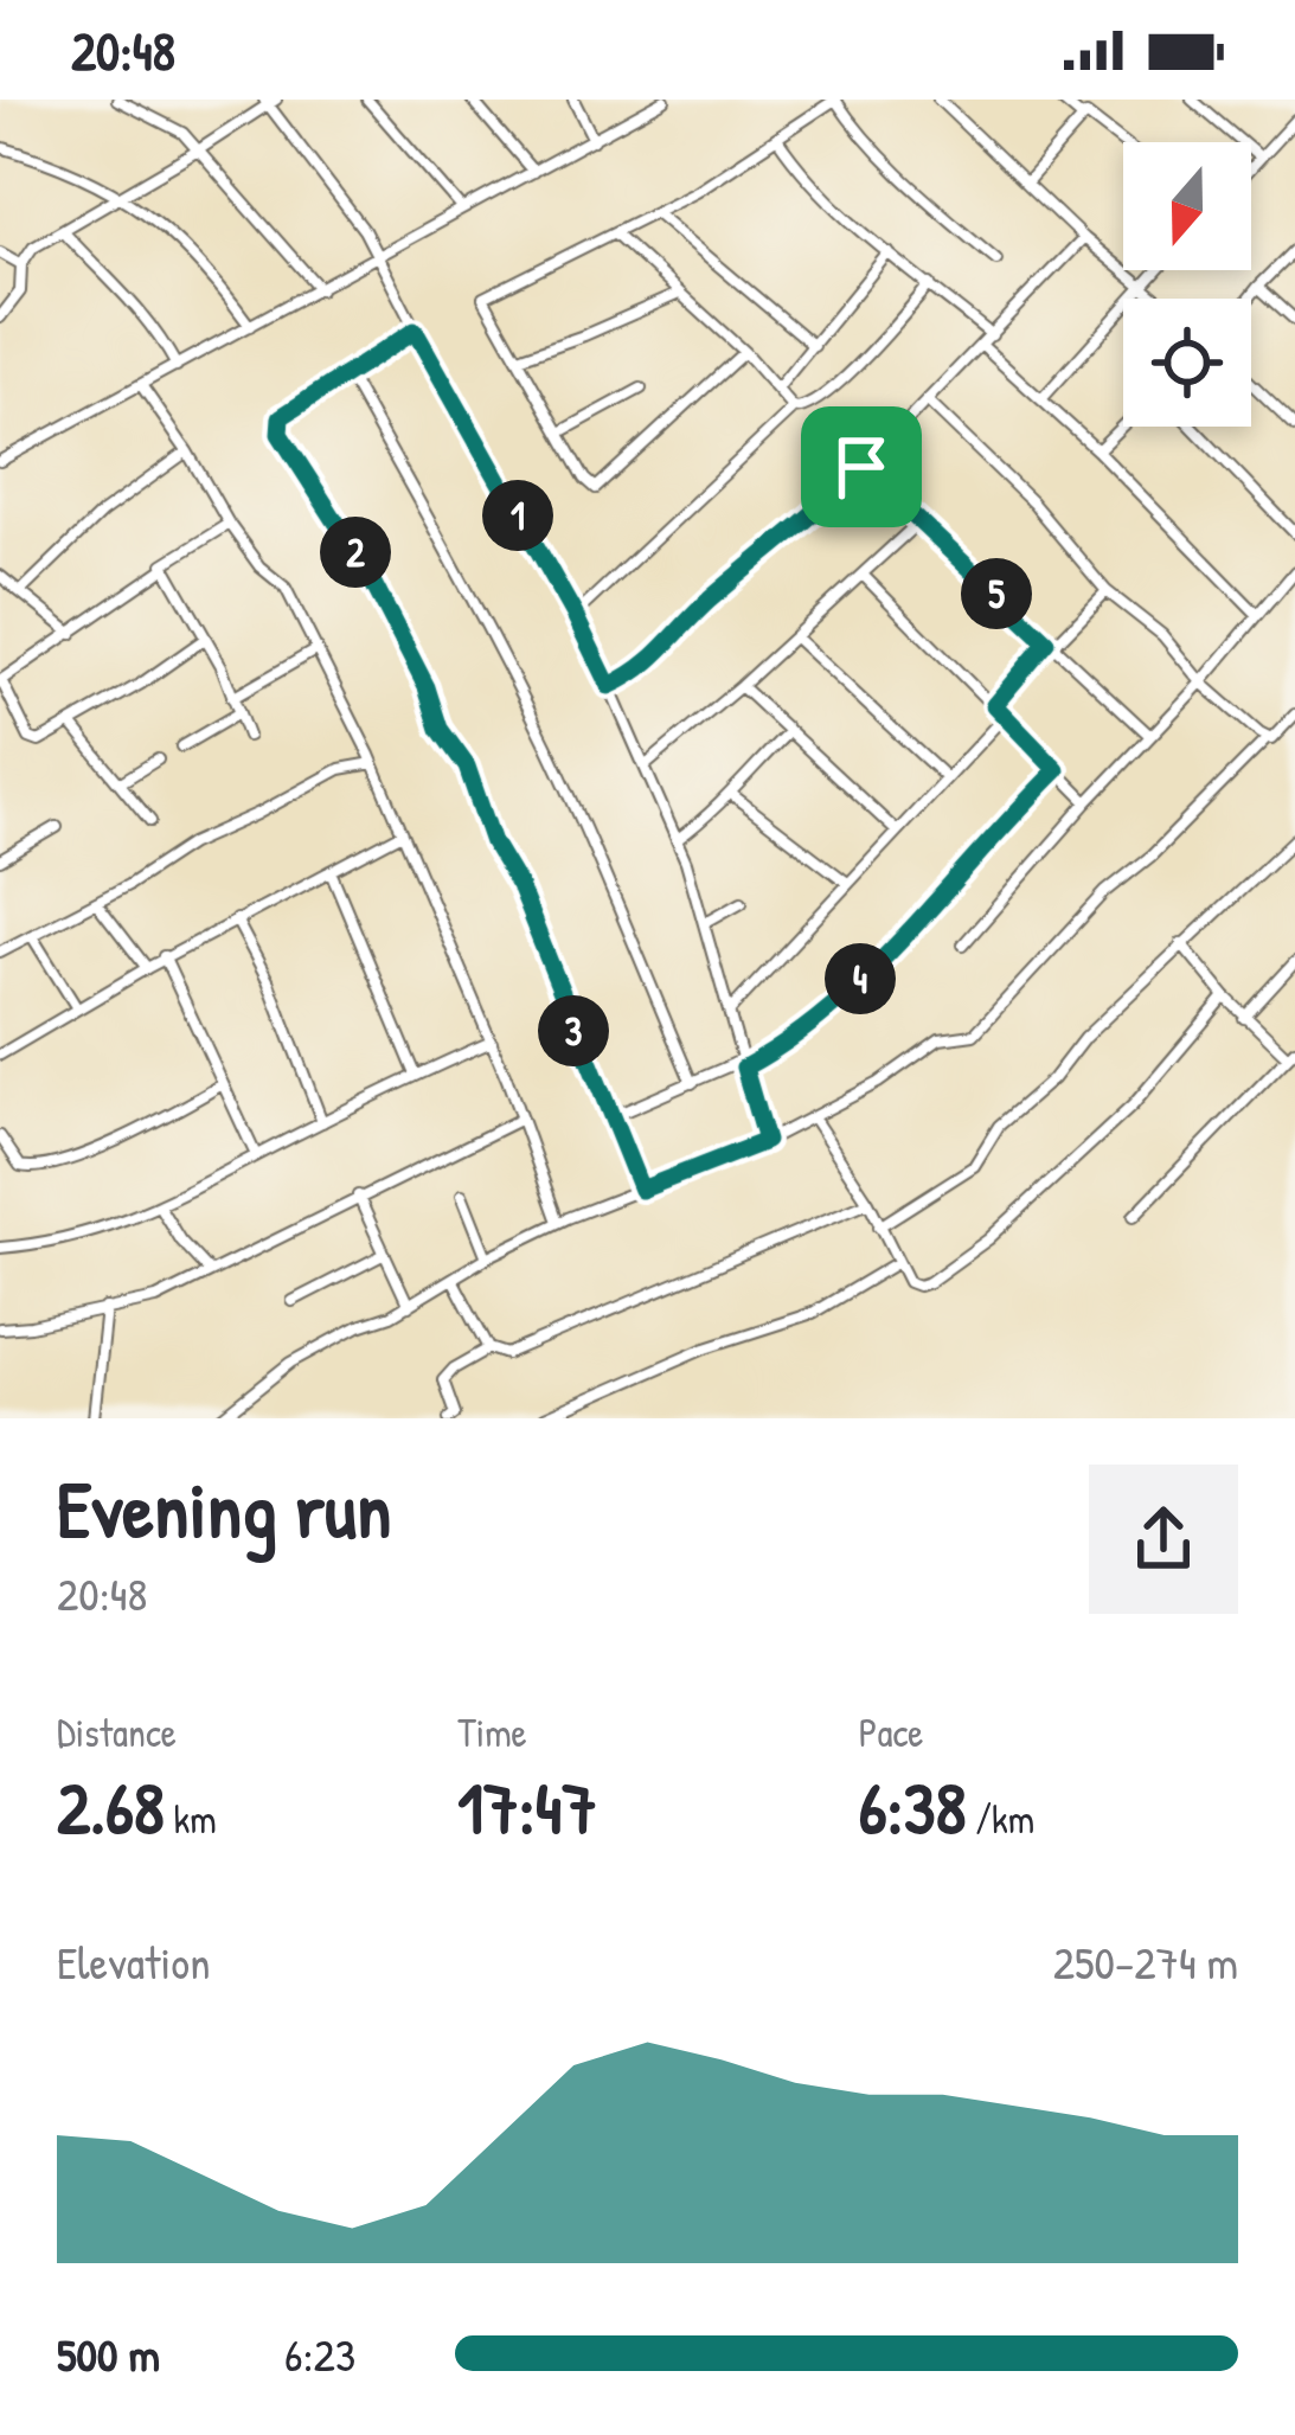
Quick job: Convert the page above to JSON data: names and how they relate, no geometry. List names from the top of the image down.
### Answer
{
  "north": "bottom",
  "page": {
    "status": "20:48",
    "pins": [
      "1",
      "2",
      "5",
      "4",
      "3"
    ],
    "heading": ["Evening run", "20:48"],
    "stats": [
      ["Distance", "2.68 km"],
      ["Time", "17:47"],
      ["Pace", "6:38 /km"]
    ],
    "chart": ["Elevation", "250–274 m"],
    "list": [
      {
        "name": "500 m",
        "note": "6:23"
      }
    ]
  }
}
